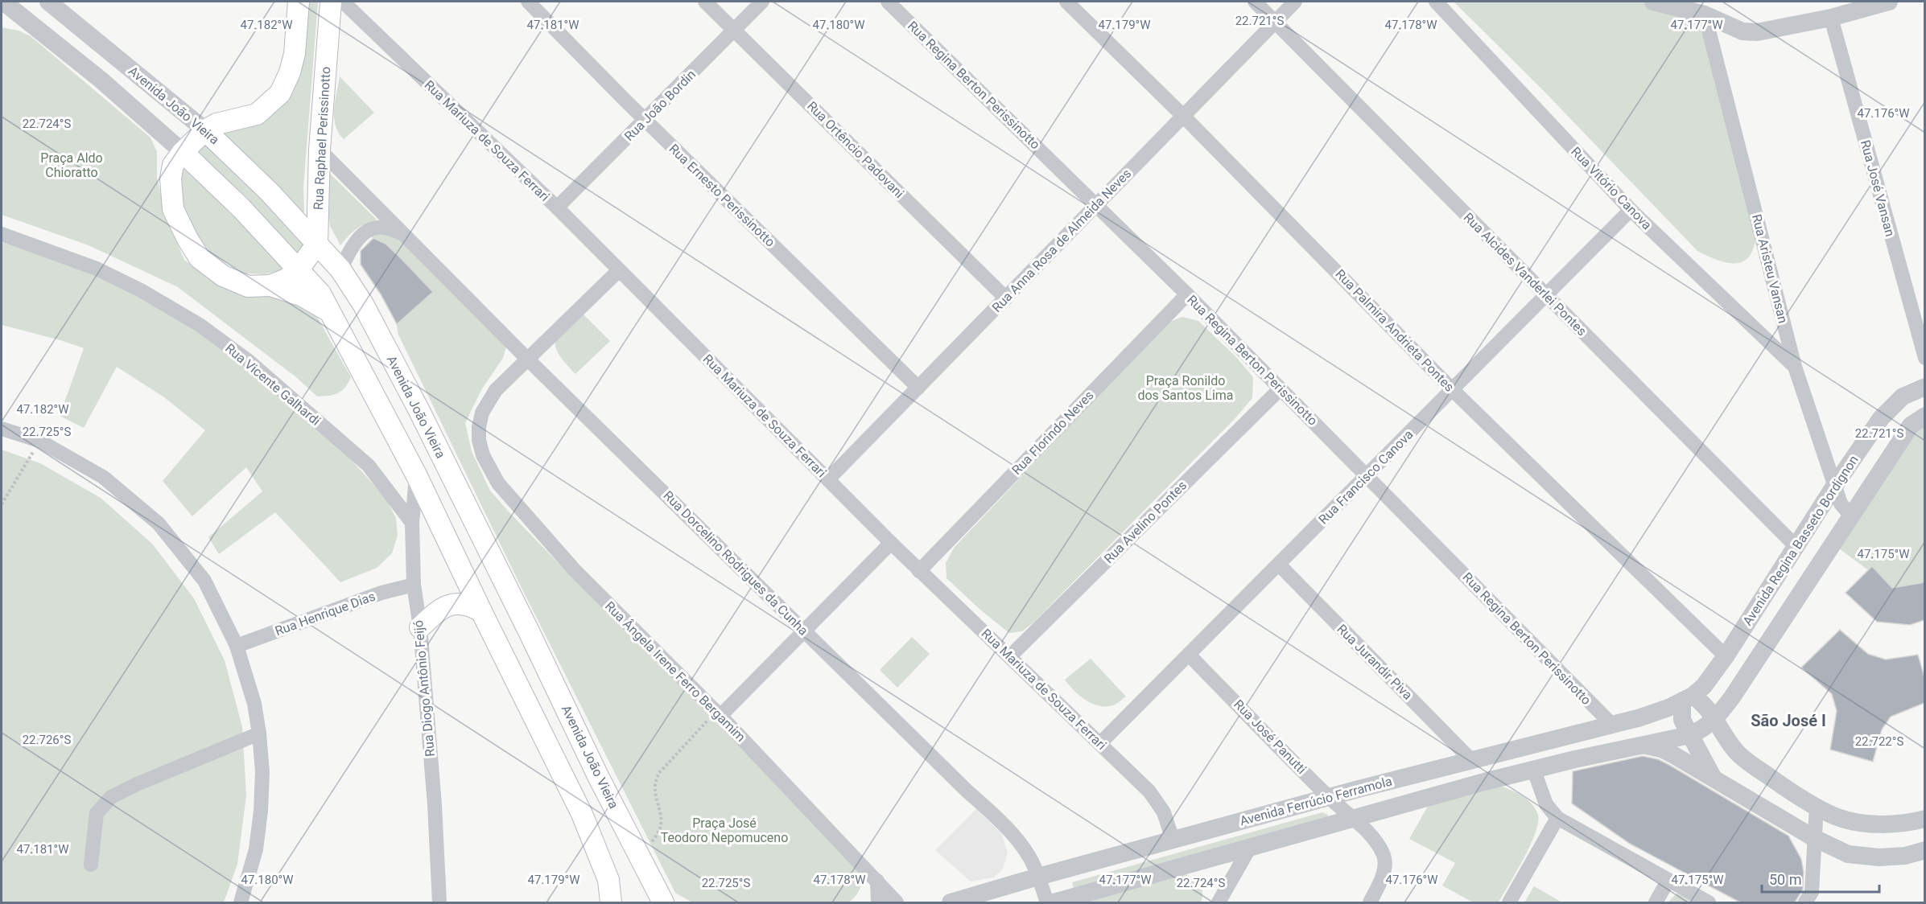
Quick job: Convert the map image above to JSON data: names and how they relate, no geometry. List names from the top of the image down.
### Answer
{
  "streets": {
    "main road": ["Avenida João Vieira", "Rua Raphael Perissinotto"],
    "street": [
      "Rua Regina Berton Perissinotto",
      "Rua João Bordin",
      "Rua Mariuza de Souza Ferrari",
      "Rua Ortêncio Padovani",
      "Rua Vitório Canova",
      "Rua José Vansan",
      "Rua Ernesto Perissinotto",
      "Rua Anna Rosa de Almeida Neves",
      "Rua Aristeu Vansan",
      "Rua Alcides Vanderlei Pontes",
      "Rua Palmira Andrieta Pontes",
      "Rua Vicente Galhardi",
      "Rua Florindo Neves",
      "Rua Francisco Canova",
      "Rua Avelino Pontes",
      "Avenida Regina Basseto Bordignon",
      "Rua Dorcelino Rodrigues da Cunha",
      "Rua Henrique Dias",
      "Rua Jurandir Piva",
      "Rua Ângela Irene Ferro Bergamim",
      "Rua Diogo Antônio Feijó",
      "Rua José Panutti",
      "Avenida Ferrúcio Ferramola"
    ]
  },
  "crossings": [
    ["Rua Regina Berton Perissinotto", "Rua Anna Rosa de Almeida Neves"],
    ["Rua Regina Berton Perissinotto", "Rua Florindo Neves"],
    ["Rua Regina Berton Perissinotto", "Rua Francisco Canova"],
    ["Rua Regina Berton Perissinotto", "Rua Avelino Pontes"],
    ["Rua Regina Berton Perissinotto", "Avenida Ferrúcio Ferramola"],
    ["Avenida João Vieira", "Rua Raphael Perissinotto"],
    ["Avenida João Vieira", "Rua Dorcelino Rodrigues da Cunha"],
    ["Rua João Bordin", "Rua Mariuza de Souza Ferrari"],
    ["Rua João Bordin", "Rua Ortêncio Padovani"],
    ["Rua João Bordin", "Rua Ernesto Perissinotto"],
    ["Rua Raphael Perissinotto", "Rua Dorcelino Rodrigues da Cunha"],
    ["Rua Mariuza de Souza Ferrari", "Rua Anna Rosa de Almeida Neves"],
    ["Rua Mariuza de Souza Ferrari", "Rua Florindo Neves"],
    ["Rua Mariuza de Souza Ferrari", "Rua Francisco Canova"],
    ["Rua Mariuza de Souza Ferrari", "Rua Avelino Pontes"],
    ["Rua Mariuza de Souza Ferrari", "Rua Ângela Irene Ferro Bergamim"],
    ["Rua Mariuza de Souza Ferrari", "Avenida Ferrúcio Ferramola"],
    ["Rua Ortêncio Padovani", "Rua Anna Rosa de Almeida Neves"],
    ["Rua Vitório Canova", "Rua Aristeu Vansan"],
    ["Rua Vitório Canova", "Rua Francisco Canova"],
    ["Rua Ernesto Perissinotto", "Rua Anna Rosa de Almeida Neves"],
    ["Rua Anna Rosa de Almeida Neves", "Rua Alcides Vanderlei Pontes"],
    ["Rua Anna Rosa de Almeida Neves", "Rua Palmira Andrieta Pontes"],
    ["Rua Aristeu Vansan", "Avenida Regina Basseto Bordignon"],
    ["Rua Alcides Vanderlei Pontes", "Rua Francisco Canova"],
    ["Rua Alcides Vanderlei Pontes", "Avenida Regina Basseto Bordignon"],
    ["Rua Palmira Andrieta Pontes", "Rua Francisco Canova"],
    ["Rua Palmira Andrieta Pontes", "Avenida Regina Basseto Bordignon"],
    ["Rua Vicente Galhardi", "Rua Diogo Antônio Feijó"],
    ["Rua Francisco Canova", "Rua Jurandir Piva"],
    ["Rua Francisco Canova", "Rua José Panutti"],
    ["Avenida Regina Basseto Bordignon", "Avenida Ferrúcio Ferramola"],
    ["Rua Dorcelino Rodrigues da Cunha", "Rua Ângela Irene Ferro Bergamim"],
    ["Rua Dorcelino Rodrigues da Cunha", "Avenida Ferrúcio Ferramola"],
    ["Rua Henrique Dias", "Rua Diogo Antônio Feijó"],
    ["Rua Jurandir Piva", "Avenida Ferrúcio Ferramola"],
    ["Rua José Panutti", "Avenida Ferrúcio Ferramola"]
  ],
  "districts": ["São José I"],
  "parks": ["Praça Aldo Chioratto", "Praça Ronildo dos Santos Lima", "Praça José Teodoro Nepomuceno"],
  "scale_bar": "50 m",
  "coordinates": [
    "22.721°S",
    "47.181°W",
    "47.180°W",
    "47.179°W",
    "47.178°W",
    "47.177°W",
    "47.182°W",
    "47.176°W",
    "22.724°S",
    "22.725°S",
    "47.175°W",
    "22.726°S",
    "22.722°S"
  ]
}
